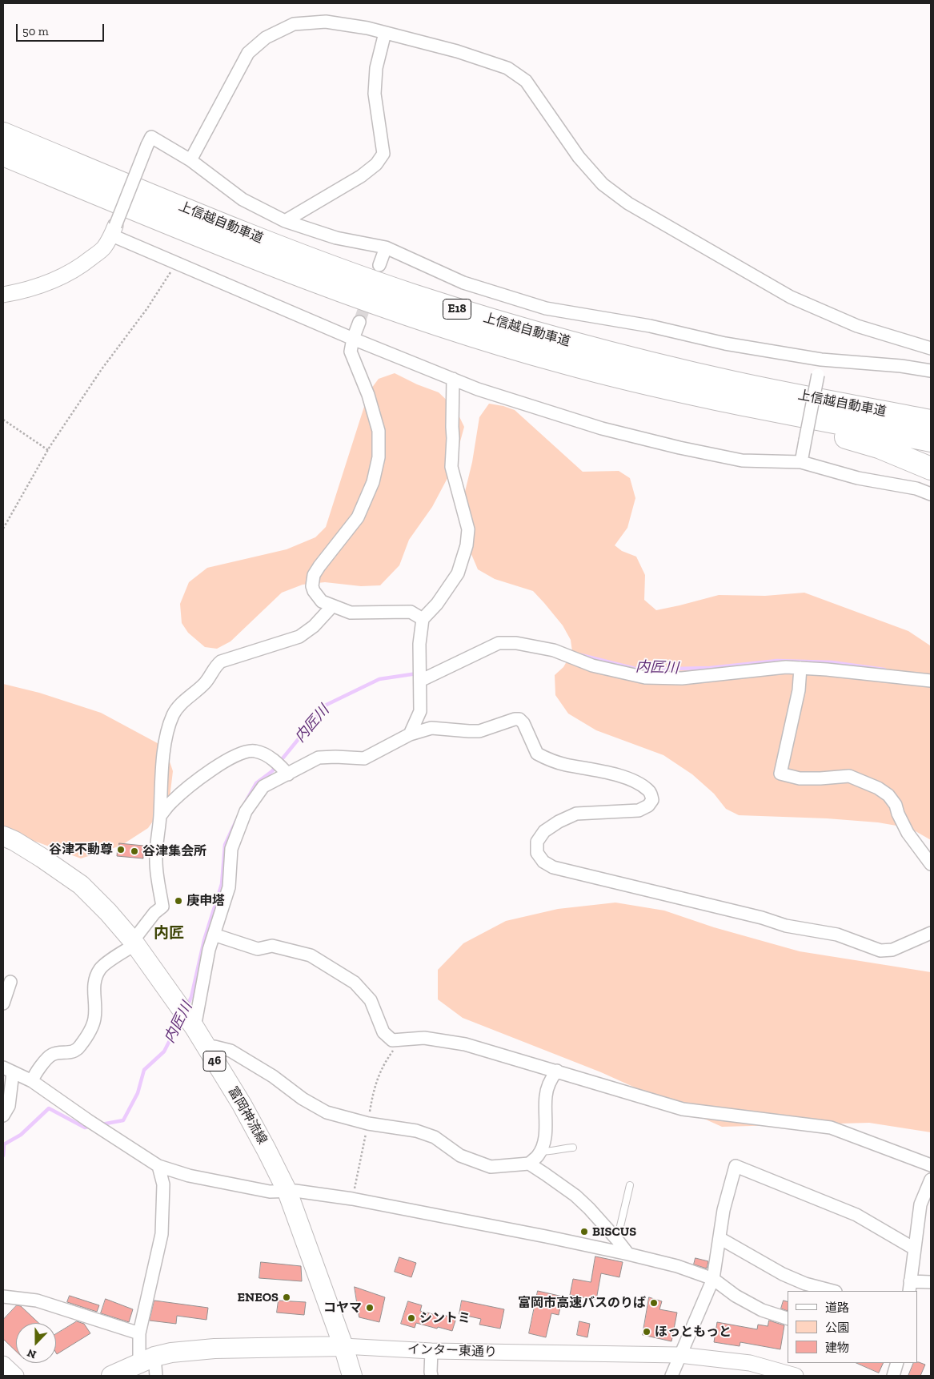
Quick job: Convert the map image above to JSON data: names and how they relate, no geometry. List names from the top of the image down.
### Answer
{
  "streets": {
    "highway": ["上信越自動車道", "E18"],
    "main road": ["46", "富岡神流線", "インター東通り"]
  },
  "crossings": [
    ["富岡神流線", "インター東通り"]
  ],
  "districts": ["内匠"],
  "water": ["内匠川"],
  "places": [
    "谷津不動尊",
    "谷津集会所",
    "庚申塔",
    "BISCUS",
    "ENEOS",
    "富岡市高速バスのりば",
    "コヤマ",
    "シントミ",
    "ほっともっと"
  ],
  "legend": ["道路", "公園", "建物"],
  "scale_bar": "50 m",
  "north": "bottom"
}
